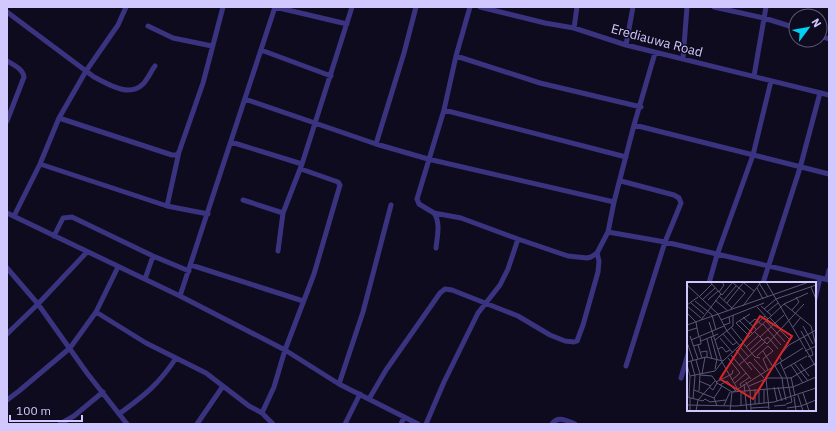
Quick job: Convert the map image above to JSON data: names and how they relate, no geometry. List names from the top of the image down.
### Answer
{
  "streets": {
    "street": ["Erediauwa Road"]
  },
  "scale_bar": "100 m",
  "north": "top right"
}
